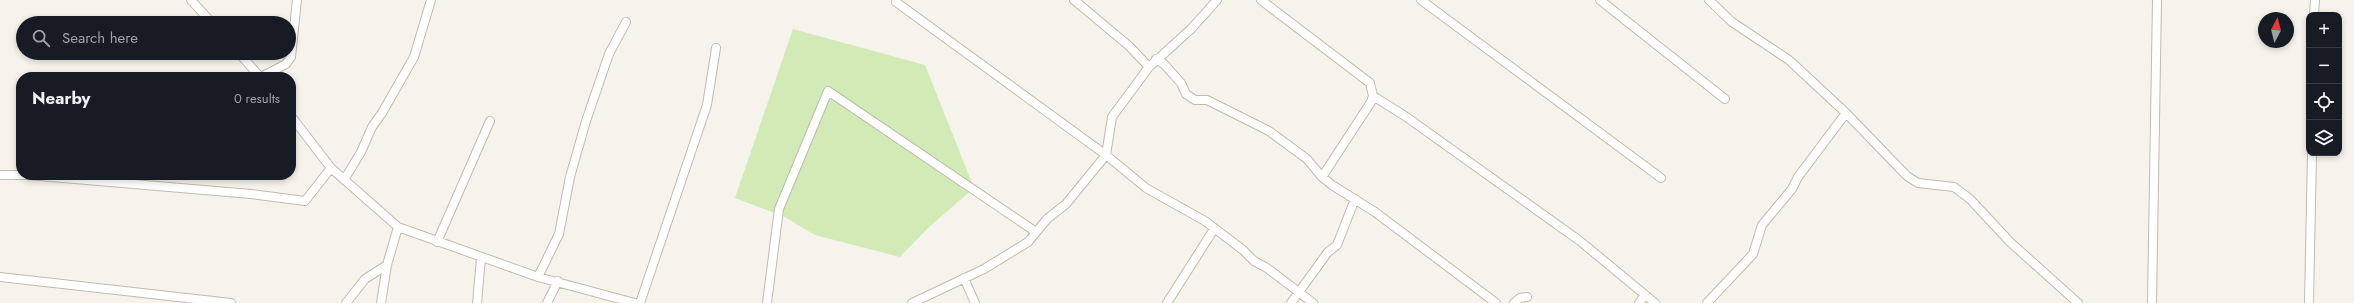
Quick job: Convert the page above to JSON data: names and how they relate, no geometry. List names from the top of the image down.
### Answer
{
  "north": "top",
  "page": {
    "map_buttons": ["+", "−"],
    "search": "Search here",
    "heading": ["Nearby", "0 results"]
  }
}
